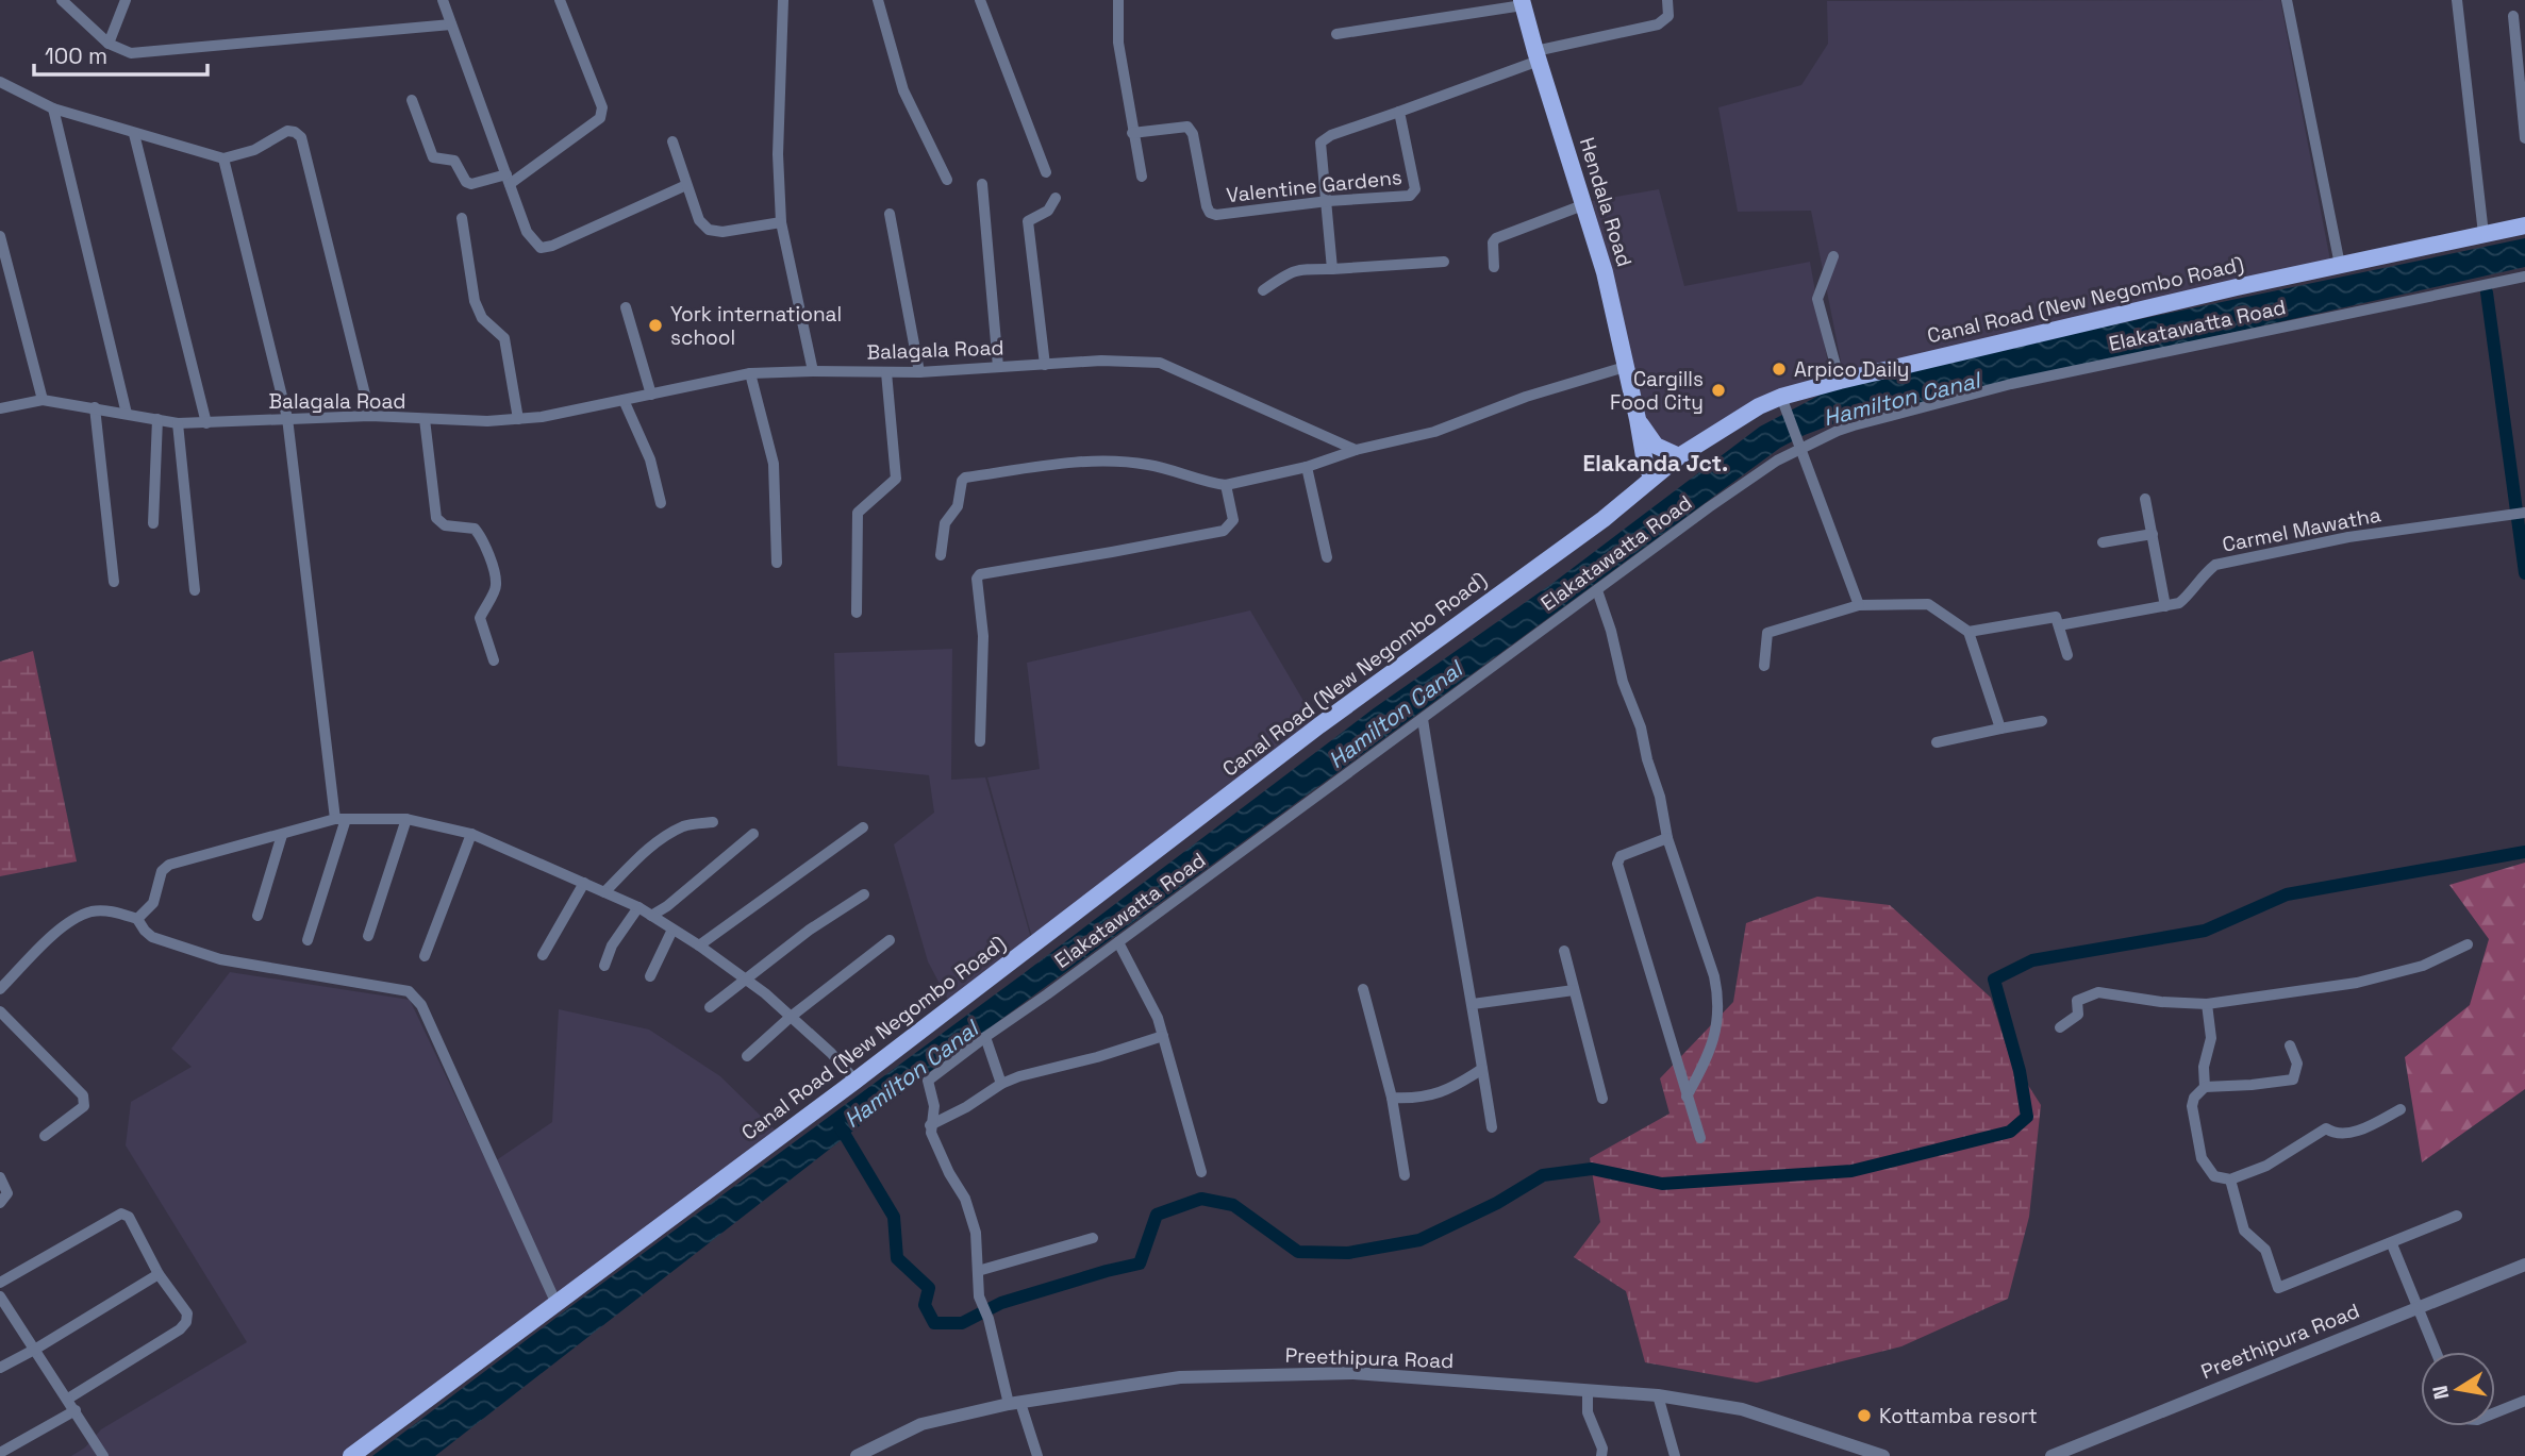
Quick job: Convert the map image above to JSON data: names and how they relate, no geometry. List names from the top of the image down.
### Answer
{
  "streets": {
    "main road": ["Hendala Road", "Canal Road (New Negombo Road)"],
    "street": [
      "Valentine Gardens",
      "Elakatawatta Road",
      "Balagala Road",
      "Carmel Mawatha",
      "Preethipura Road"
    ]
  },
  "crossings": [
    ["Hendala Road", "Canal Road (New Negombo Road)"]
  ],
  "districts": ["Elakanda Jct."],
  "water": ["Hamilton Canal"],
  "places": [
    "York international school",
    "Arpico Daily",
    "Cargills Food City",
    "Kottamba resort"
  ],
  "scale_bar": "100 m",
  "north": "left"
}
